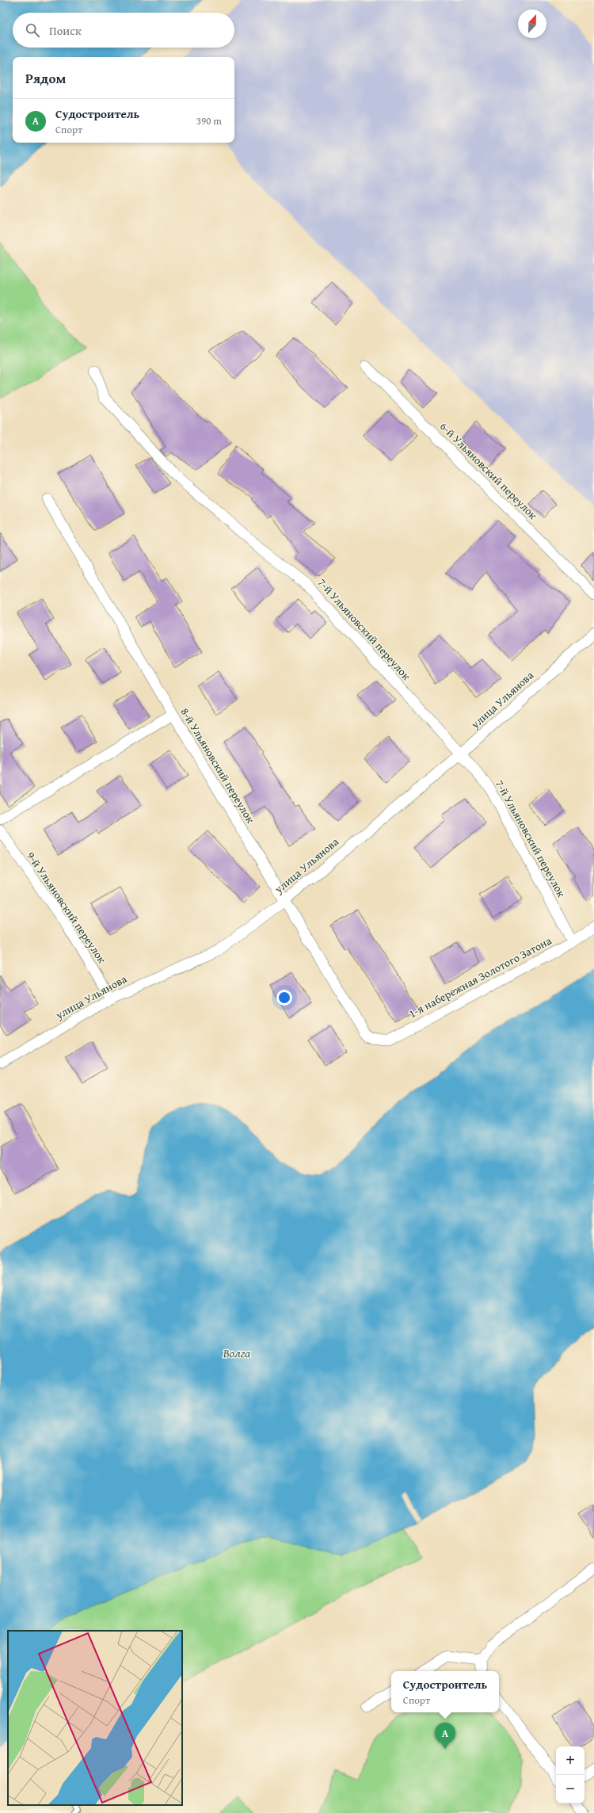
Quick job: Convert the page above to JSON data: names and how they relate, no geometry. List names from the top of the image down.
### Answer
{
  "streets": {
    "street": [
      "6-й Ульяновский переулок",
      "7-й Ульяновский переулок",
      "улица Ульянова",
      "8-й Ульяновский переулок",
      "9-й Ульяновский переулок",
      "1-я набережная Золотого Затона"
    ]
  },
  "crossings": [
    ["7-й Ульяновский переулок", "улица Ульянова"],
    ["7-й Ульяновский переулок", "1-я набережная Золотого Затона"],
    ["улица Ульянова", "8-й Ульяновский переулок"],
    ["улица Ульянова", "9-й Ульяновский переулок"],
    ["8-й Ульяновский переулок", "1-я набережная Золотого Затона"]
  ],
  "water": ["Волга"],
  "north": "top right",
  "page": {
    "search": "Поиск",
    "heading": "Рядом",
    "list": [
      {
        "mark": "A",
        "name": "Судостроитель",
        "note": "Спорт",
        "value": "390 m"
      }
    ],
    "popup": ["Судостроитель", "Спорт"],
    "pins": "A",
    "map_buttons": ["+", "−"]
  }
}
